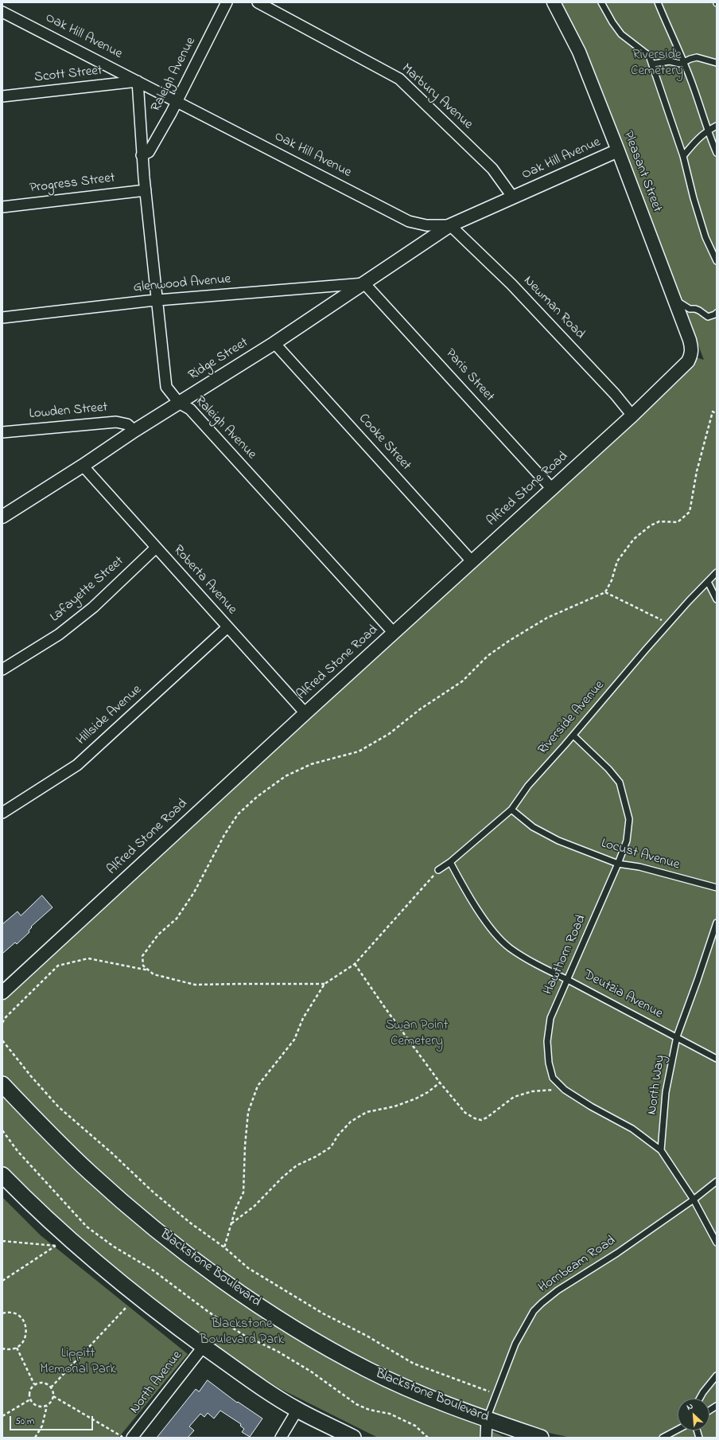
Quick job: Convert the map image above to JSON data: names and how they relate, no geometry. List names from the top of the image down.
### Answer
{
  "streets": {
    "main road": ["Blackstone Boulevard"],
    "street": [
      "Oak Hill Avenue",
      "Scott Street",
      "Raleigh Avenue",
      "Marbury Avenue",
      "Pleasant Street",
      "Progress Street",
      "Glenwood Avenue",
      "Newman Road",
      "Ridge Street",
      "Paris Street",
      "Lowden Street",
      "Cooke Street",
      "Alfred Stone Road",
      "Roberta Avenue",
      "Lafayette Street",
      "Hillside Avenue",
      "North Avenue"
    ],
    "lane": [
      "Riverside Avenue",
      "Locust Avenue",
      "Hawthorn Road",
      "Deutzia Avenue",
      "North Way",
      "Hornbeam Road"
    ]
  },
  "crossings": [
    ["Oak Hill Avenue", "Scott Street"],
    ["Oak Hill Avenue", "Raleigh Avenue"],
    ["Oak Hill Avenue", "Marbury Avenue"],
    ["Oak Hill Avenue", "Pleasant Street"],
    ["Oak Hill Avenue", "Newman Road"],
    ["Oak Hill Avenue", "Ridge Street"],
    ["Scott Street", "Raleigh Avenue"],
    ["Raleigh Avenue", "Progress Street"],
    ["Raleigh Avenue", "Glenwood Avenue"],
    ["Raleigh Avenue", "Ridge Street"],
    ["Raleigh Avenue", "Alfred Stone Road"],
    ["Pleasant Street", "Alfred Stone Road"],
    ["Glenwood Avenue", "Ridge Street"],
    ["Glenwood Avenue", "Paris Street"],
    ["Newman Road", "Ridge Street"],
    ["Newman Road", "Alfred Stone Road"],
    ["Ridge Street", "Paris Street"],
    ["Ridge Street", "Lowden Street"],
    ["Ridge Street", "Cooke Street"],
    ["Ridge Street", "Roberta Avenue"],
    ["Paris Street", "Alfred Stone Road"],
    ["Cooke Street", "Alfred Stone Road"],
    ["Alfred Stone Road", "Roberta Avenue"],
    ["Roberta Avenue", "Lafayette Street"],
    ["Roberta Avenue", "Hillside Avenue"],
    ["Riverside Avenue", "Locust Avenue"],
    ["Riverside Avenue", "Hawthorn Road"],
    ["Riverside Avenue", "Deutzia Avenue"],
    ["Locust Avenue", "Hawthorn Road"],
    ["Hawthorn Road", "Deutzia Avenue"],
    ["Hawthorn Road", "North Way"],
    ["Deutzia Avenue", "North Way"],
    ["Hornbeam Road", "Blackstone Boulevard"]
  ],
  "parks": [
    "Riverside Cemetery",
    "Swan Point Cemetery",
    "Blackstone Boulevard Park",
    "Lippitt Memorial Park"
  ],
  "scale_bar": "50 m",
  "north": "top left"
}
